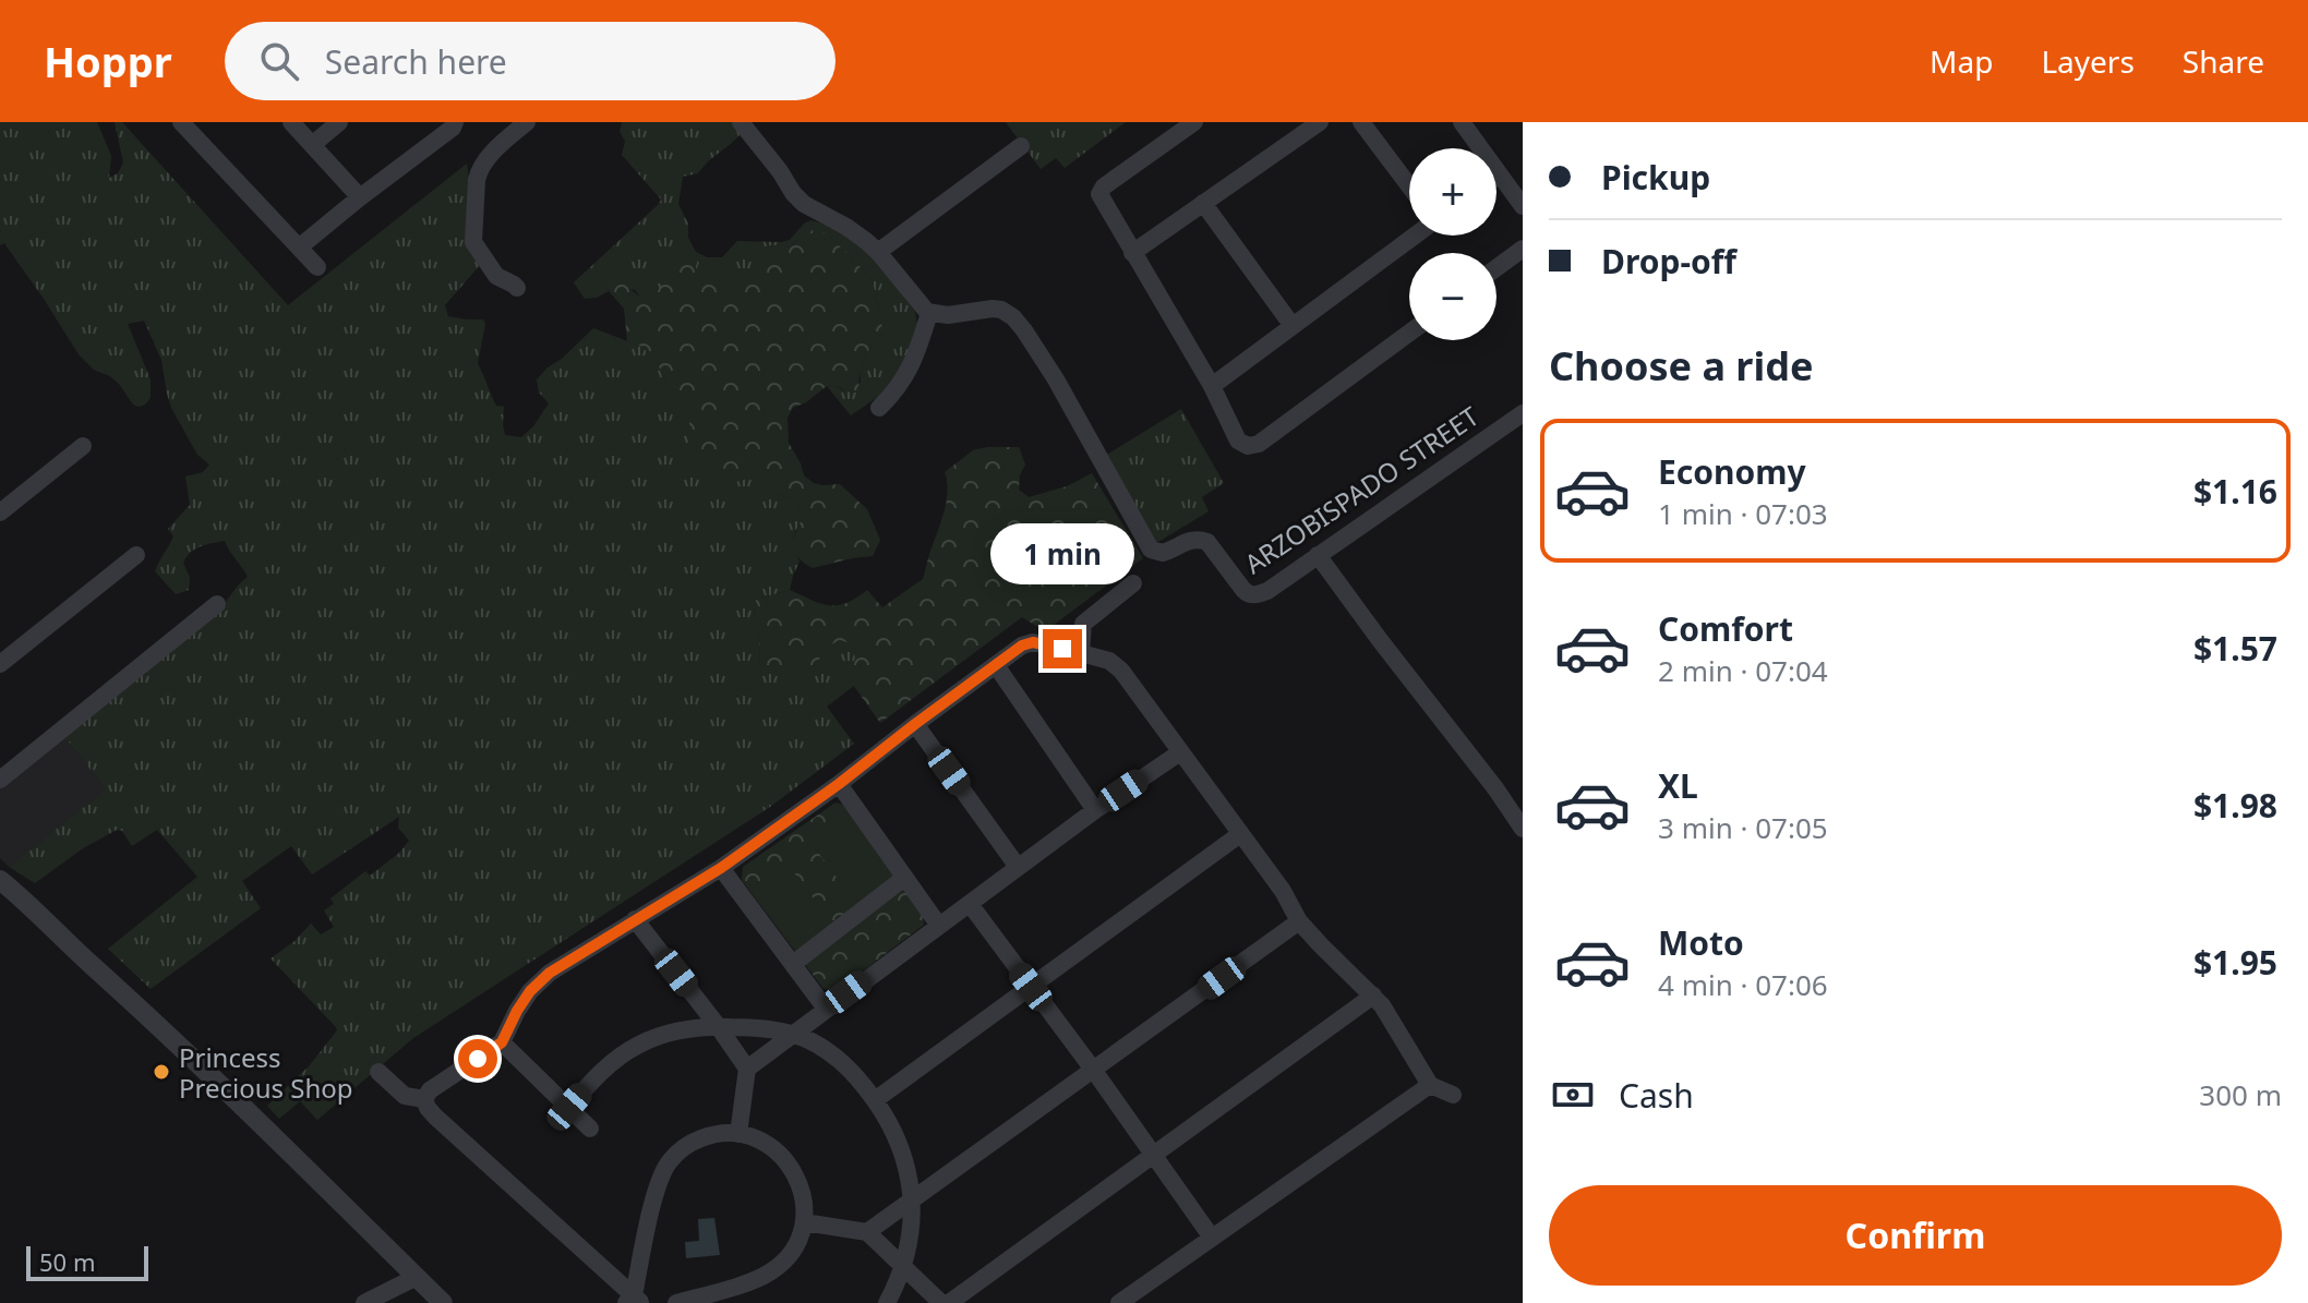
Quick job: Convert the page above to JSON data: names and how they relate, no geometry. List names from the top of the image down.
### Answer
{
  "streets": {
    "street": ["ARZOBISPADO STREET"]
  },
  "places": ["Princess Precious Shop"],
  "scale_bar": "50 m",
  "page": {
    "header": "Hoppr",
    "search": "Search here",
    "nav": ["Map", "Layers", "Share"],
    "banner": ["Pickup", "Drop-off"],
    "map_buttons": ["+", "−"],
    "heading": "Choose a ride",
    "list": [
      {
        "name": "Economy",
        "note": "1 min · 07:03",
        "value": "$1.16"
      },
      {
        "name": "Comfort",
        "note": "2 min · 07:04",
        "value": "$1.57"
      },
      {
        "name": "XL",
        "note": "3 min · 07:05",
        "value": "$1.98"
      },
      {
        "name": "Moto",
        "note": "4 min · 07:06",
        "value": "$1.95"
      }
    ],
    "bubble": "1 min",
    "pay": ["Cash", "300 m"],
    "buttons": "Confirm",
    "scale": "50 m"
  }
}
